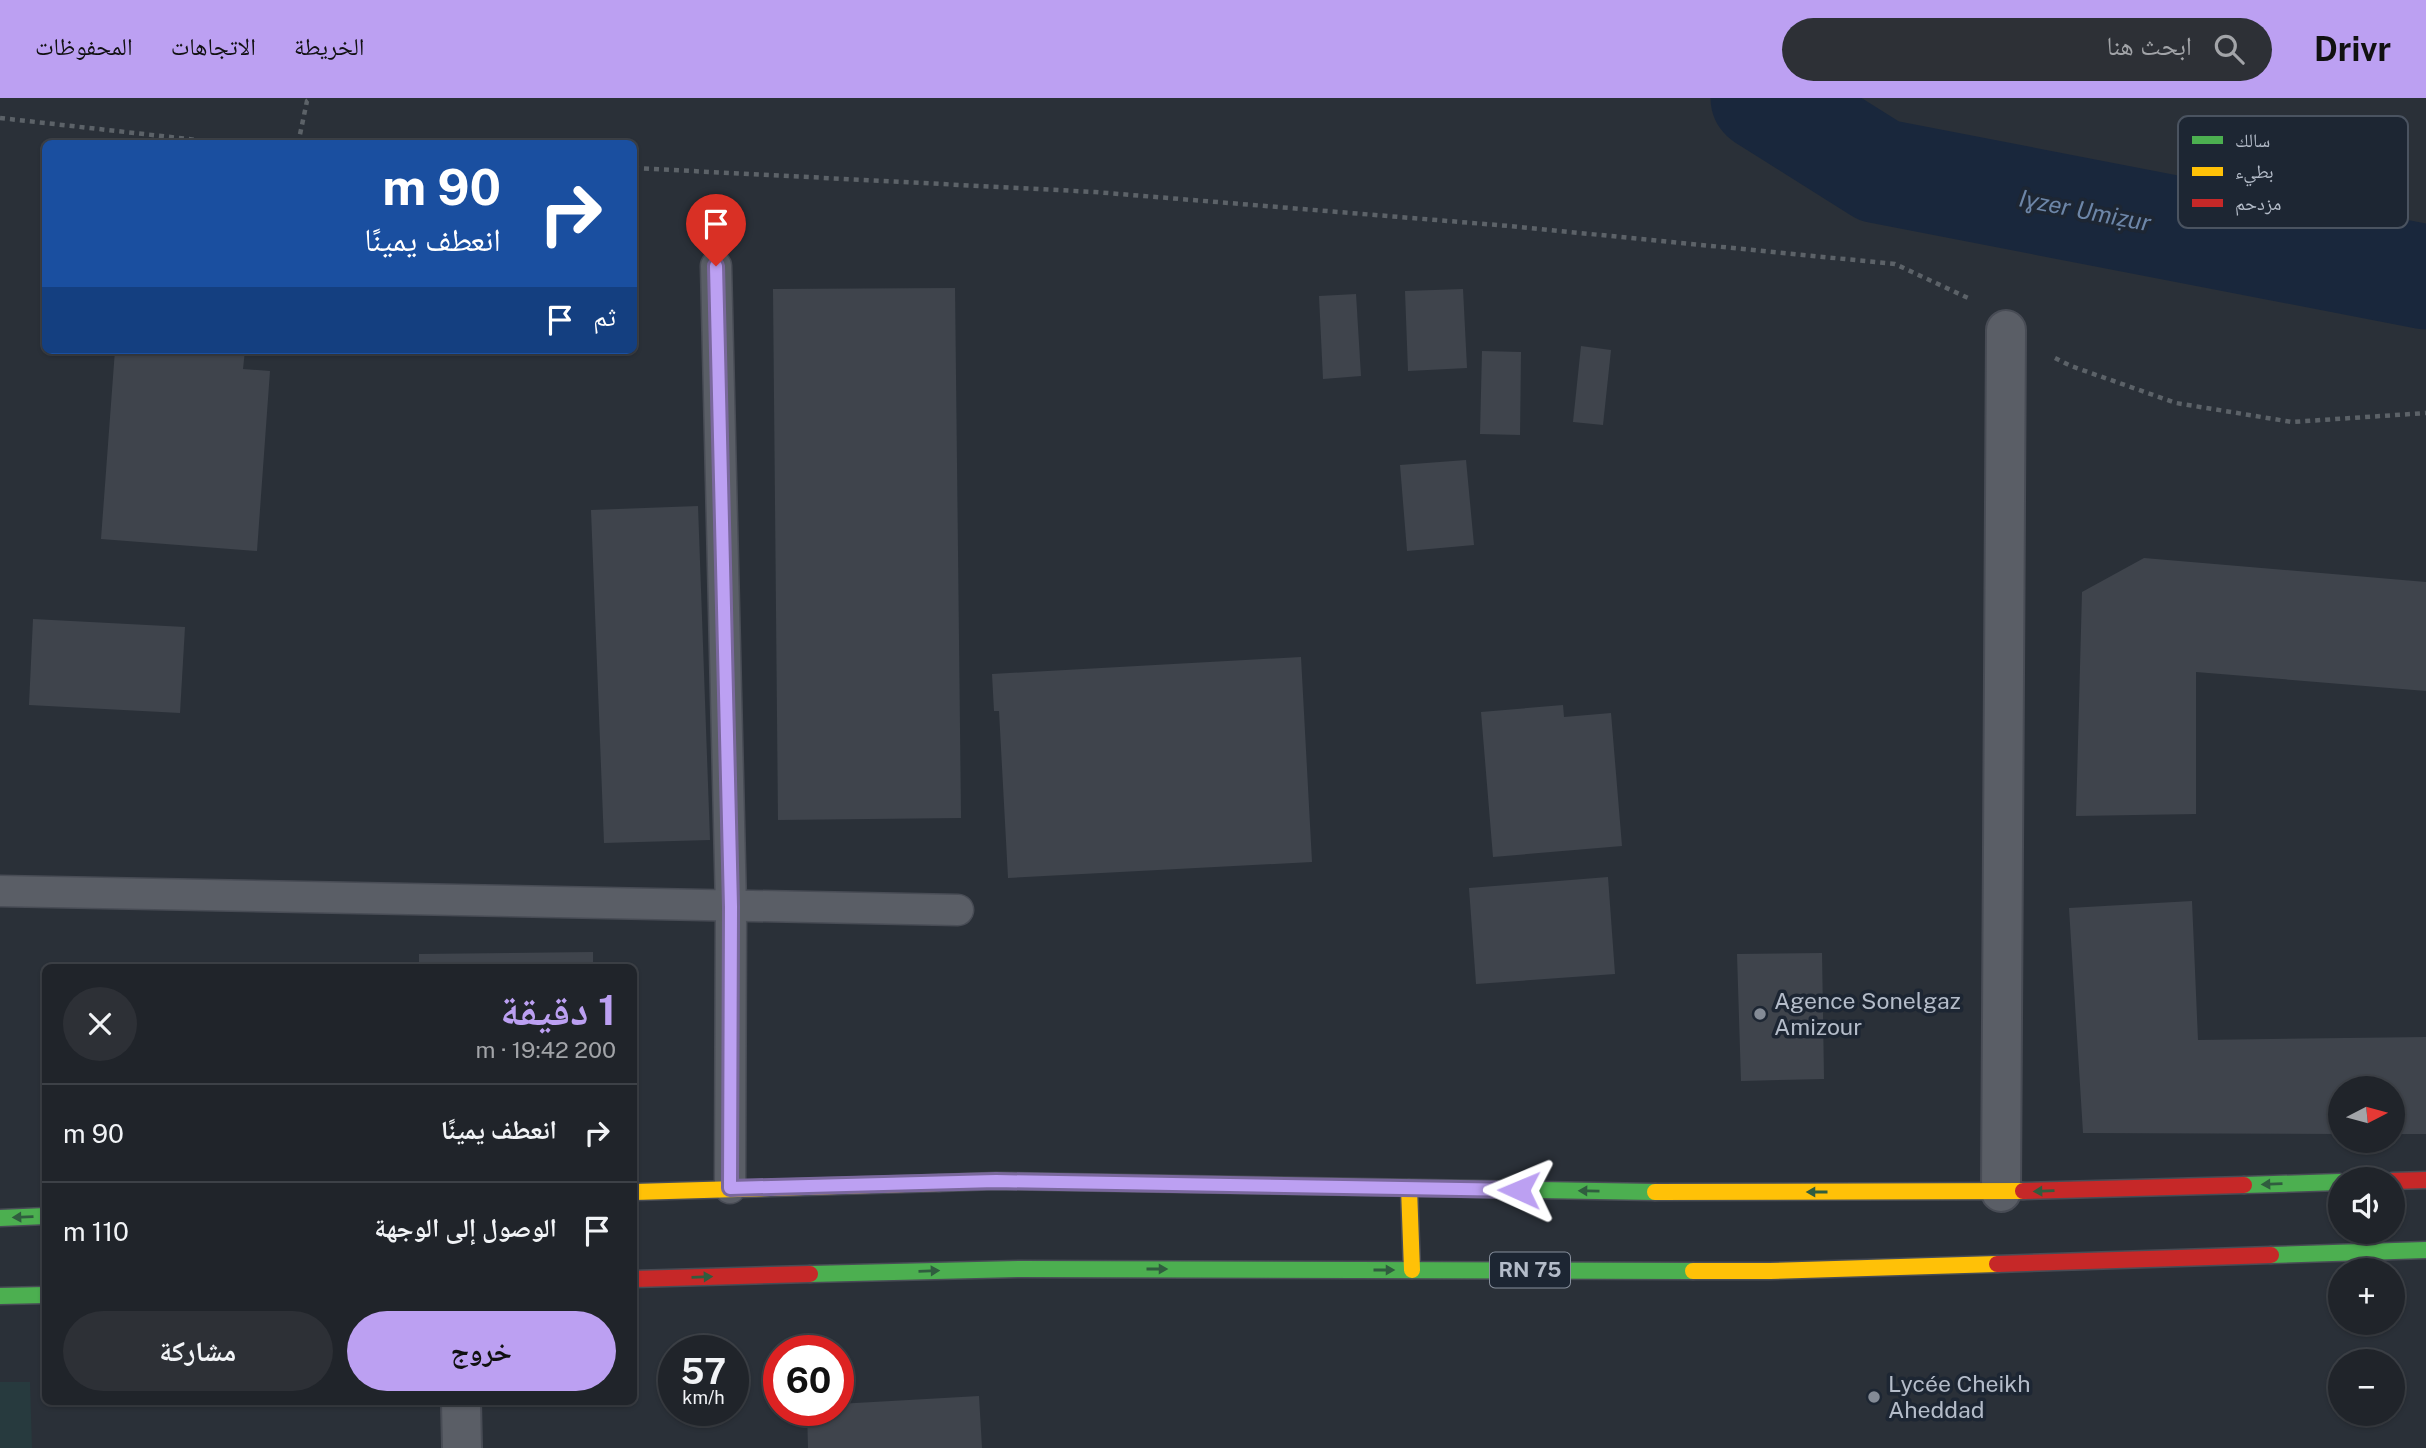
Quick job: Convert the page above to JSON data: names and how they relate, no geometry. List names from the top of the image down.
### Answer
{
  "streets": {
    "main road": ["RN 75"]
  },
  "water": ["Iɣzer Umiẓur"],
  "places": ["Agence Sonelgaz Amizour", "Lycée Cheikh Aheddad"],
  "legend": ["سالك", "بطيء", "مزدحم"],
  "north": "right",
  "page": {
    "header": "Drivr",
    "search": "ابحث هنا",
    "nav": ["الخريطة", "الاتجاهات", "المحفوظات"],
    "turn": ["90 m", "انعطف يمينًا"],
    "then": "ثم",
    "heading": ["1 دقيقة", "200 m · 19:42"],
    "map_buttons": ["+", "−"],
    "list": [
      {
        "name": "انعطف يمينًا",
        "value": "90 m"
      },
      {
        "name": "الوصول إلى الوجهة",
        "value": "110 m"
      }
    ],
    "buttons": ["خروج", "مشاركة"],
    "speed": "57 km/h",
    "limit": "60"
  }
}
